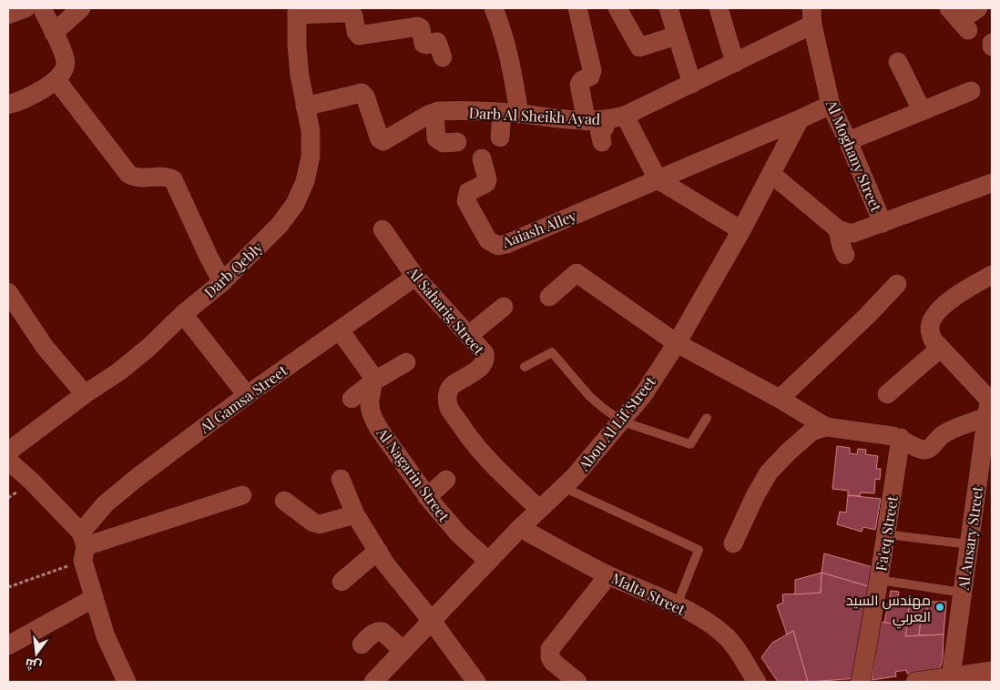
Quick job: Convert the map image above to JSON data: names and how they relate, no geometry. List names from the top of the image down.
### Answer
{
  "streets": {
    "street": [
      "Darb Al Sheikh Ayad",
      "Al Moghany Street",
      "Aaiash Alley",
      "Darb Qebly",
      "Al Saharig Street",
      "Al Gamsa Street",
      "Abou Al Lif Street",
      "Al Nagarin Street",
      "Fa'eq Street",
      "Al Ansary Street",
      "Malta Street"
    ]
  },
  "crossings": [
    ["Darb Al Sheikh Ayad", "Al Moghany Street"],
    ["Darb Al Sheikh Ayad", "Darb Qebly"],
    ["Al Saharig Street", "Al Gamsa Street"],
    ["Al Saharig Street", "Abou Al Lif Street"],
    ["Abou Al Lif Street", "Al Nagarin Street"],
    ["Abou Al Lif Street", "Malta Street"]
  ],
  "places": ["مهندس السيد العربي"],
  "north": "bottom"
}
